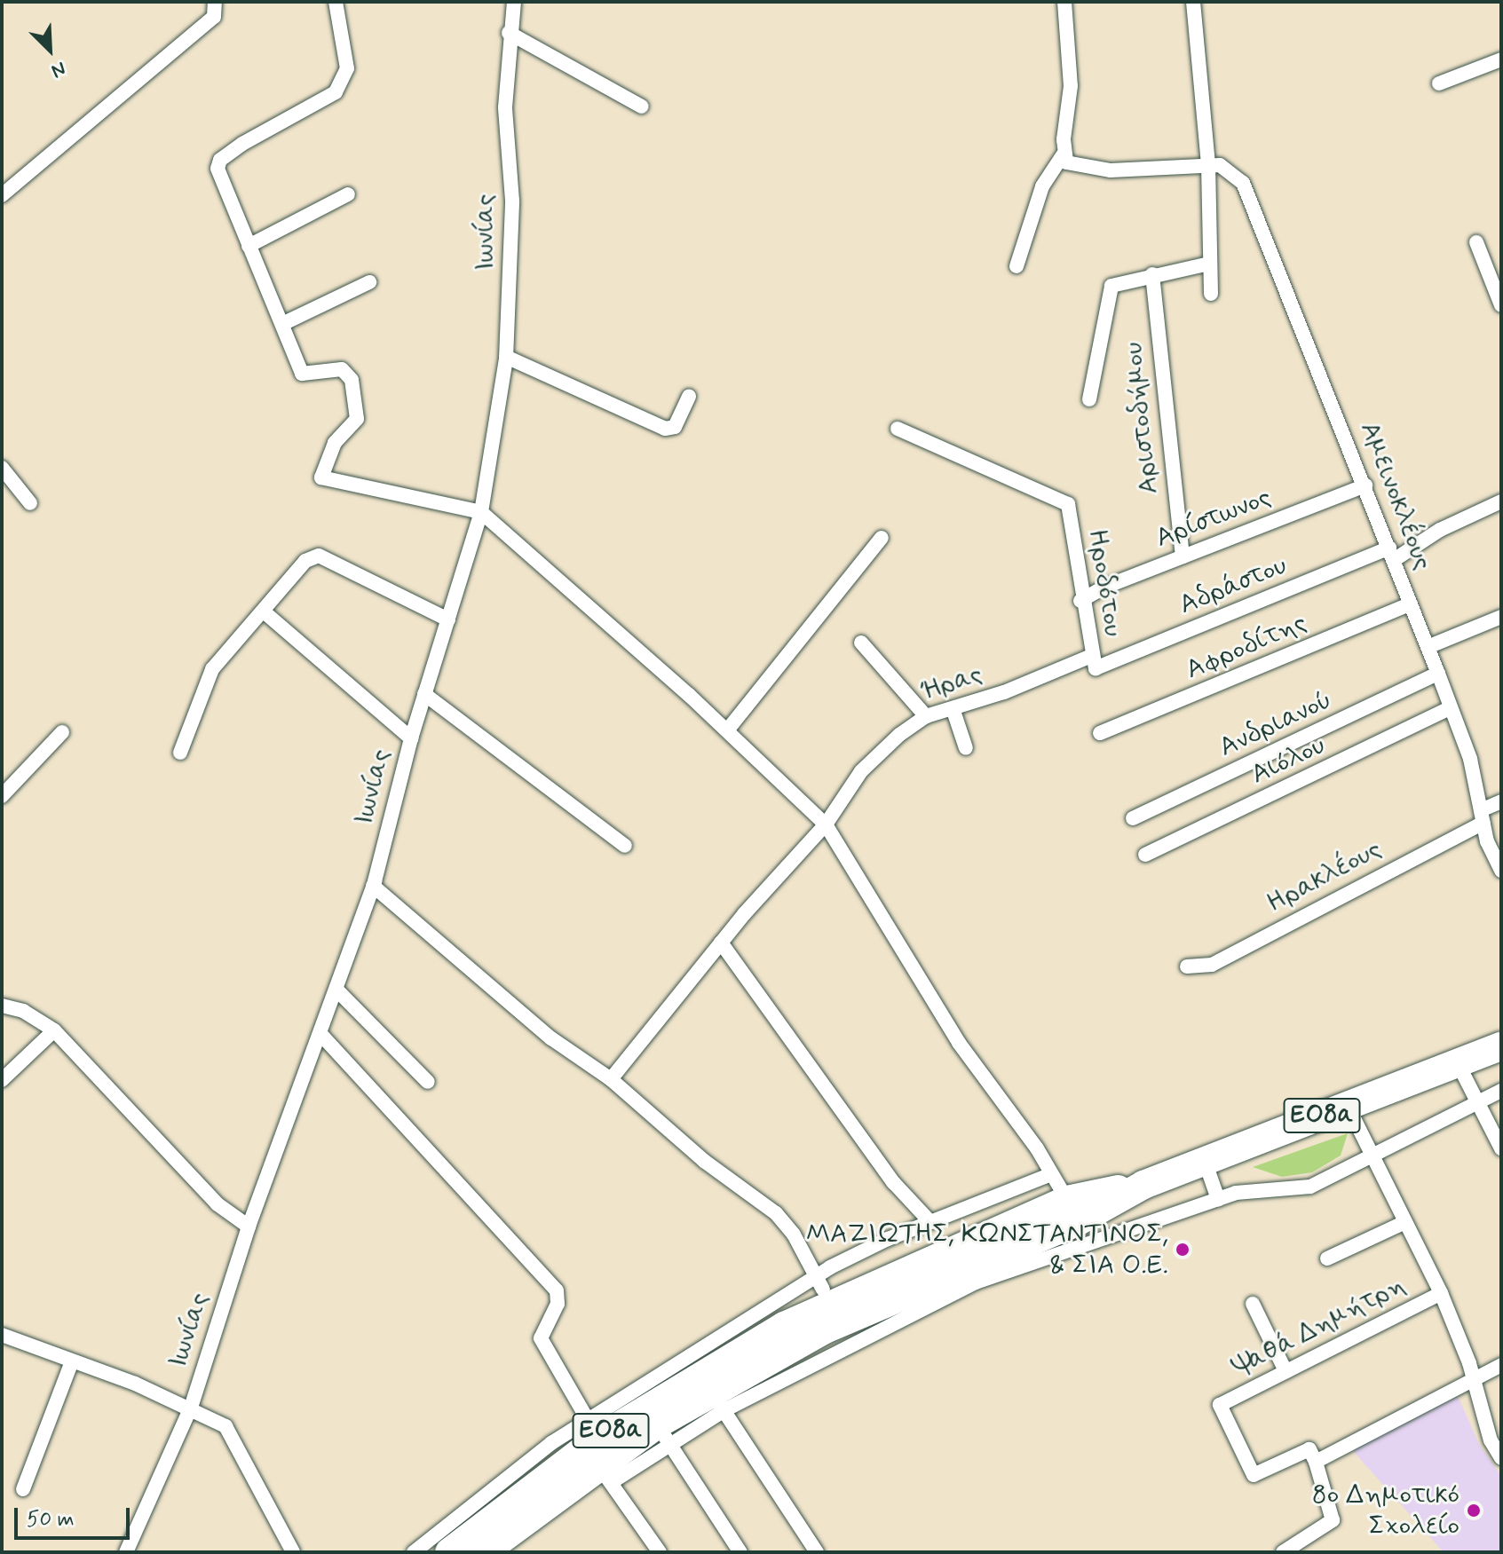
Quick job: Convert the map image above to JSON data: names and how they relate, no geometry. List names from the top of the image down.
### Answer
{
  "streets": {
    "highway": ["ΕΟ8α"],
    "street": [
      "Ιωνίας",
      "Αριστοδήμου",
      "Αμεινοκλέους",
      "Αρίστωνος",
      "Ηροδότου",
      "Αδράστου",
      "Αφροδίτης",
      "Ήρας",
      "Ανδριανού",
      "Αιόλου",
      "Ηρακλέους",
      "Ψαθά Δημήτρη"
    ]
  },
  "crossings": [
    ["Αριστοδήμου", "Αρίστωνος"],
    ["Αμεινοκλέους", "Αρίστωνος"],
    ["Αμεινοκλέους", "Αδράστου"],
    ["Αμεινοκλέους", "Αφροδίτης"],
    ["Αμεινοκλέους", "Ανδριανού"],
    ["Αμεινοκλέους", "Αιόλου"],
    ["Αμεινοκλέους", "Ηρακλέους"],
    ["Αρίστωνος", "Ηροδότου"],
    ["Ηροδότου", "Αδράστου"],
    ["Ηροδότου", "Ήρας"],
    ["Αδράστου", "Ήρας"]
  ],
  "places": ["ΜΑΖΙΩΤΗΣ, ΚΩΝΣΤΑΝΤΙΝΟΣ, & ΣΙΑ Ο.Ε.", "8ο Δημοτικό Σχολείο"],
  "scale_bar": "50 m",
  "north": "bottom right"
}
